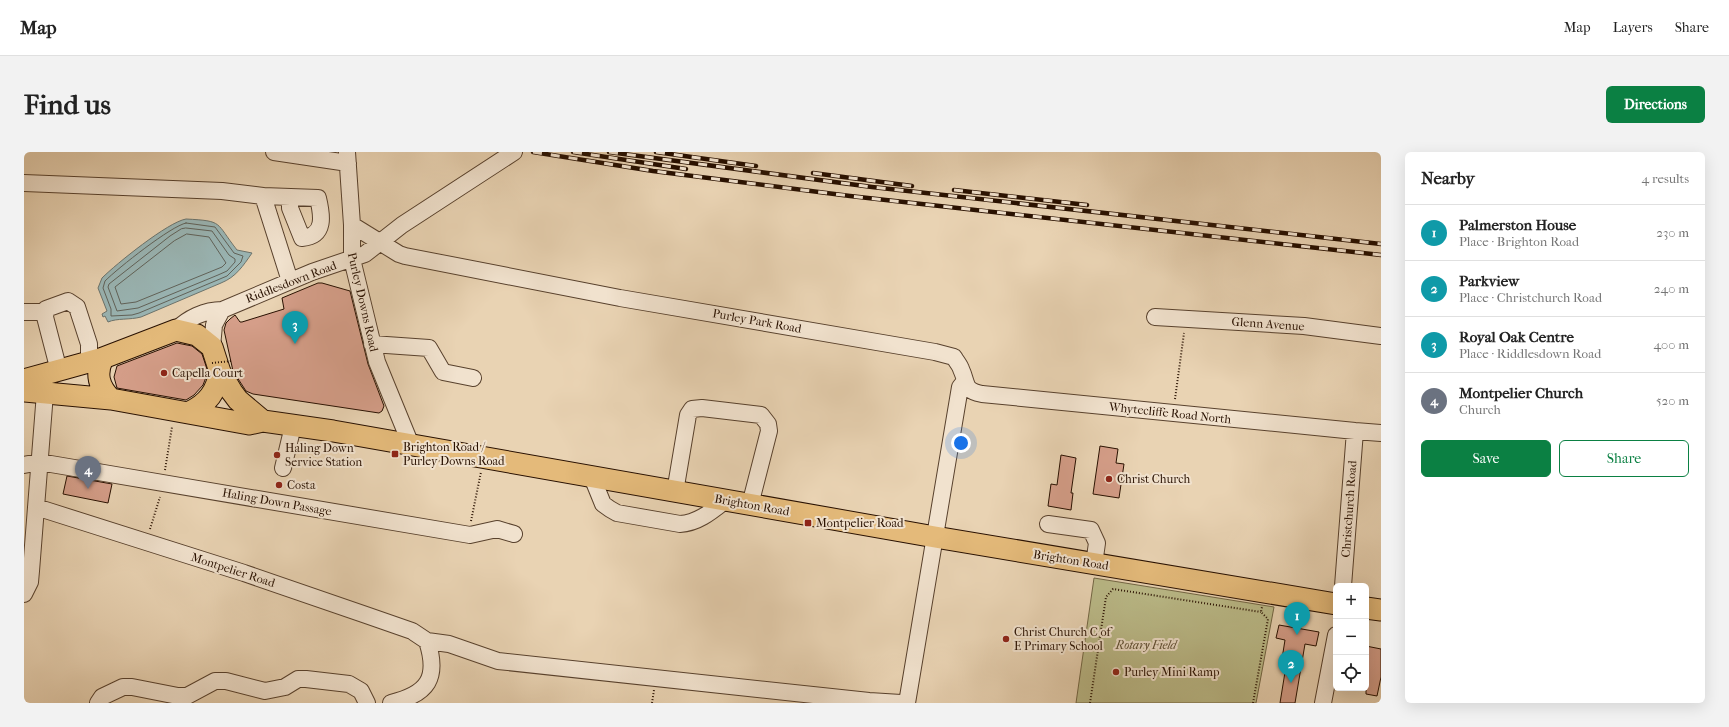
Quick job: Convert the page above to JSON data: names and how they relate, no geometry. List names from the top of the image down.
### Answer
{
  "streets": {
    "main road": ["Brighton Road"],
    "street": [
      "Riddlesdown Road",
      "Purley Downs Road",
      "Purley Park Road",
      "Glenn Avenue",
      "Whytecliffe Road North",
      "Haling Down Passage",
      "Christchurch Road",
      "Montpelier Road"
    ]
  },
  "crossings": [
    ["Riddlesdown Road", "Purley Downs Road"],
    ["Riddlesdown Road", "Purley Park Road"],
    ["Purley Downs Road", "Brighton Road"],
    ["Purley Park Road", "Whytecliffe Road North"],
    ["Whytecliffe Road North", "Christchurch Road"]
  ],
  "parks": ["Rotary Field"],
  "places": {
    "other": [
      "Capella Court",
      "Haling Down Service Station",
      "Christ Church",
      "Costa",
      "Christ Church C of E Primary School",
      "Purley Mini Ramp"
    ],
    "transit": ["Brighton Road / Purley Downs Road", "Montpelier Road"]
  },
  "page": {
    "header": "Map",
    "nav": ["Map", "Layers", "Share"],
    "buttons": [
      "Directions",
      ["Save", "Share"]
    ],
    "title": "Find us",
    "heading": ["Nearby", "4 results"],
    "list": [
      {
        "mark": "1",
        "name": "Palmerston House",
        "note": "Place · Brighton Road",
        "value": "230 m"
      },
      {
        "mark": "2",
        "name": "Parkview",
        "note": "Place · Christchurch Road",
        "value": "240 m"
      },
      {
        "mark": "3",
        "name": "Royal Oak Centre",
        "note": "Place · Riddlesdown Road",
        "value": "400 m"
      },
      {
        "mark": "4",
        "name": "Montpelier Church",
        "note": "Church",
        "value": "520 m"
      }
    ],
    "pins": [
      "3",
      "4",
      "1",
      "2"
    ],
    "map_buttons": ["+", "−"]
  }
}
